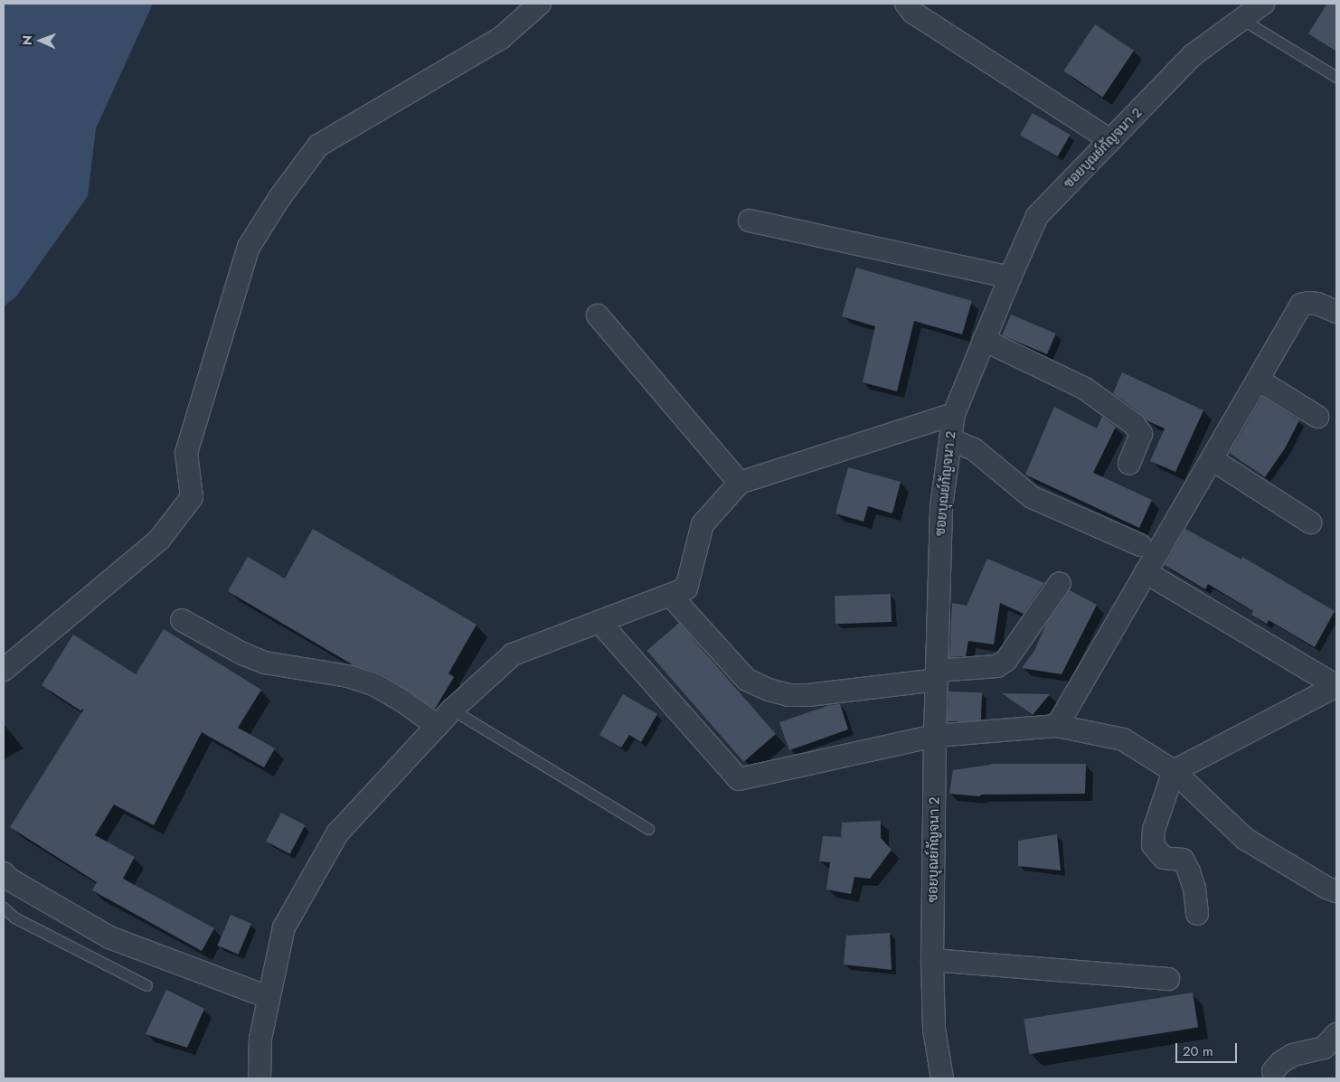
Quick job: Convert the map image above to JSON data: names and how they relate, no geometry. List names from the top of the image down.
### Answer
{
  "streets": {
    "street": ["ซอยบุณย์กัญจนา 2"]
  },
  "scale_bar": "20 m",
  "north": "left"
}
